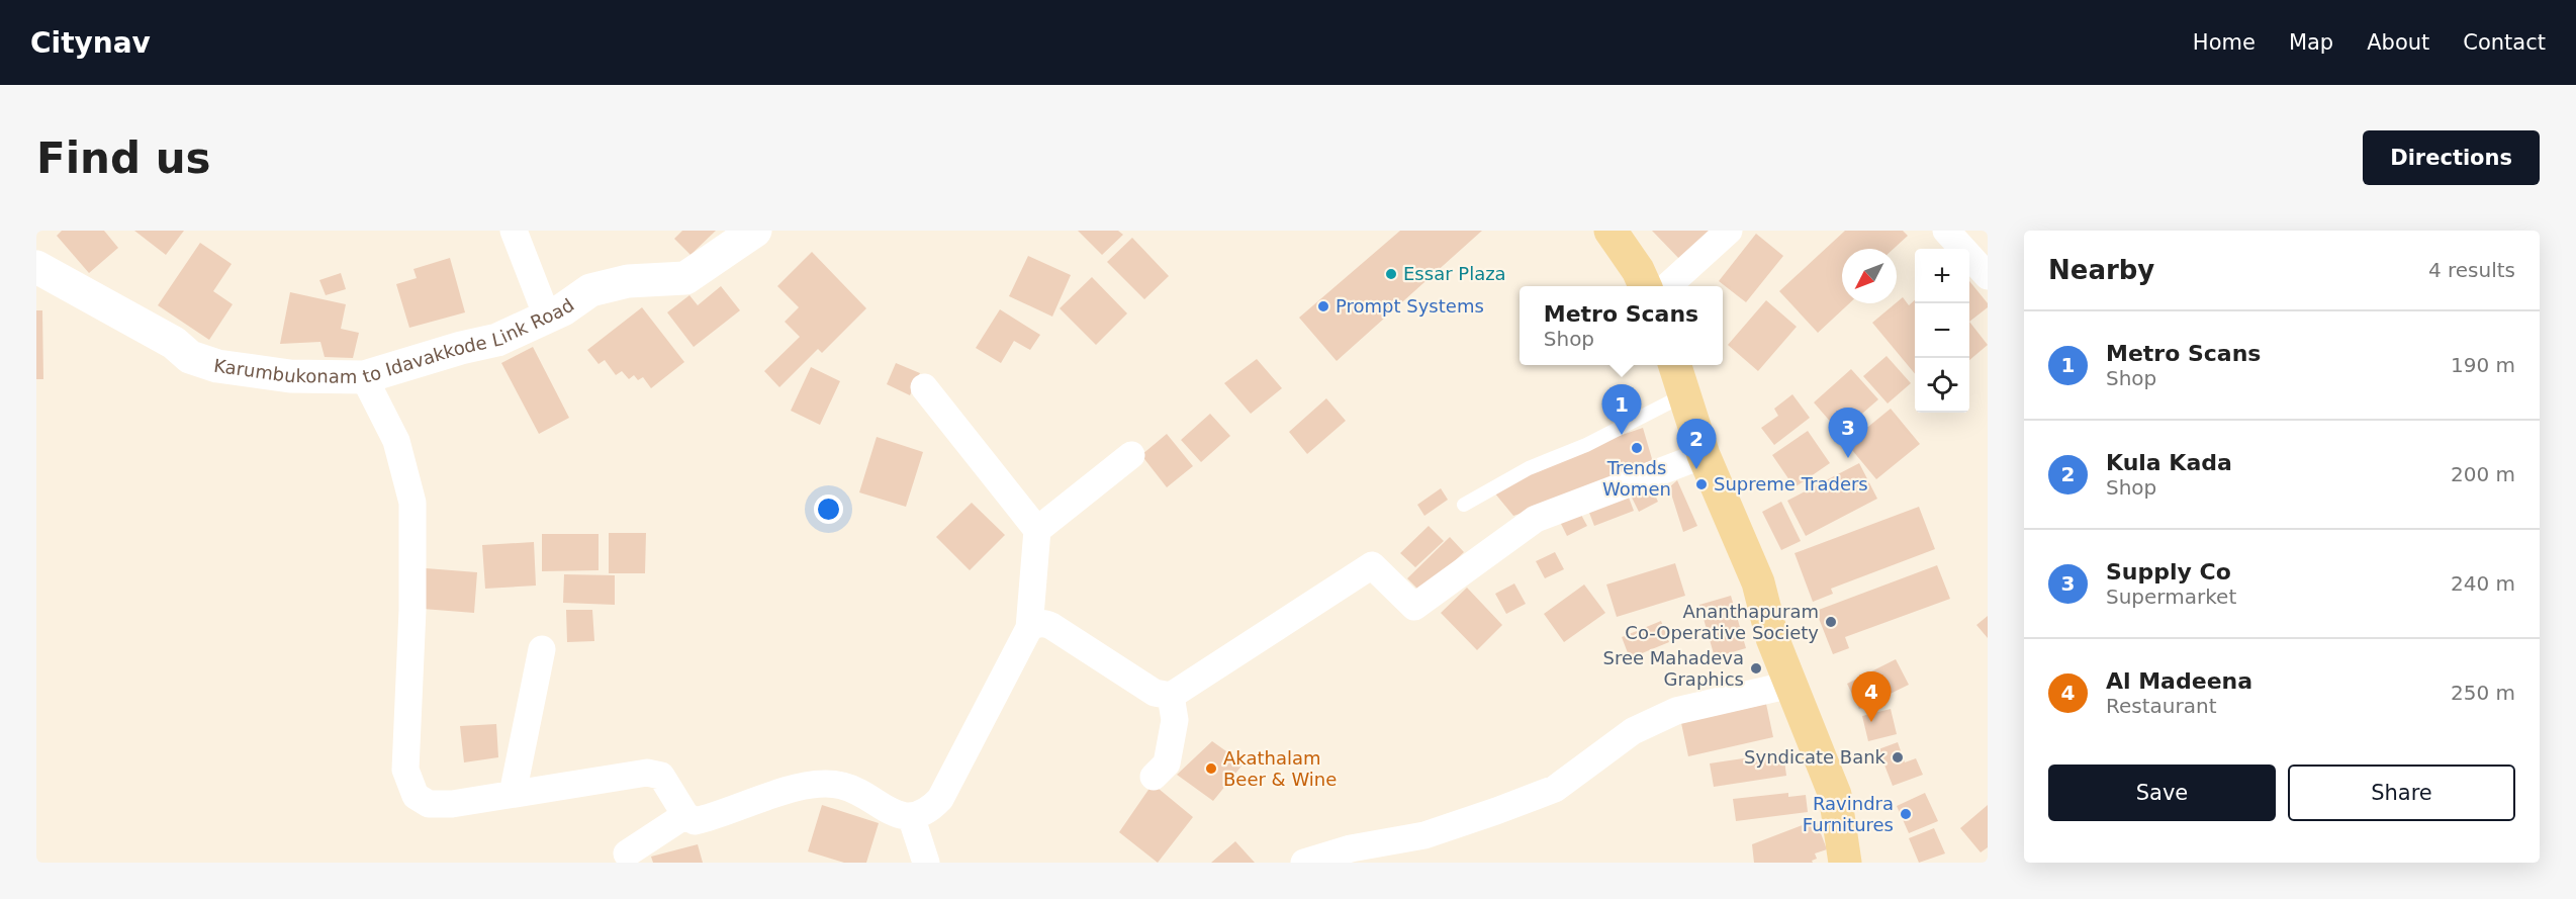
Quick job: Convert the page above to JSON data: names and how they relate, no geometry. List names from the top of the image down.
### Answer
{
  "streets": {
    "street": ["Karumbukonam to Idavakkode Link Road"]
  },
  "places": [
    "Essar Plaza",
    "Prompt Systems",
    "Trends Women",
    "Supreme Traders",
    "Ananthapuram Co-Operative Society",
    "Sree Mahadeva Graphics",
    "Syndicate Bank",
    "Akathalam Beer & Wine",
    "Ravindra Furnitures"
  ],
  "north": "bottom left",
  "page": {
    "header": "Citynav",
    "nav": [
      "Home",
      "Map",
      "About",
      "Contact"
    ],
    "buttons": [
      "Directions",
      ["Save", "Share"]
    ],
    "title": "Find us",
    "heading": ["Nearby", "4 results"],
    "map_buttons": ["+", "−"],
    "popup": ["Metro Scans", "Shop"],
    "list": [
      {
        "mark": "1",
        "name": "Metro Scans",
        "note": "Shop",
        "value": "190 m"
      },
      {
        "mark": "2",
        "name": "Kula Kada",
        "note": "Shop",
        "value": "200 m"
      },
      {
        "mark": "3",
        "name": "Supply Co",
        "note": "Supermarket",
        "value": "240 m"
      },
      {
        "mark": "4",
        "name": "Al Madeena",
        "note": "Restaurant",
        "value": "250 m"
      }
    ],
    "pins": [
      "1",
      "3",
      "2",
      "4"
    ]
  }
}
